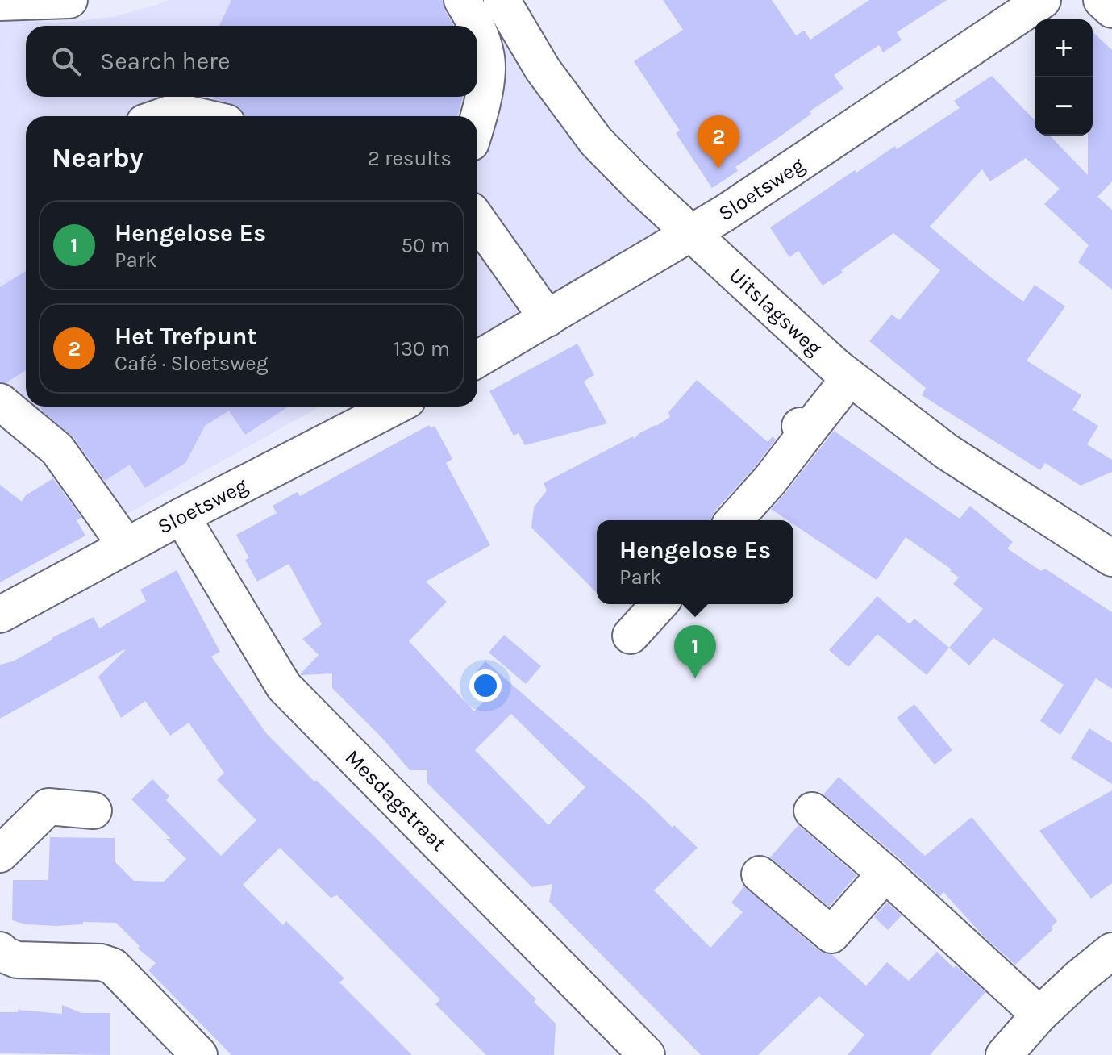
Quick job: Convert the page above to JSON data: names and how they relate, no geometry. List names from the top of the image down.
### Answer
{
  "streets": {
    "street": ["Sloetsweg", "Uitslagsweg", "Mesdagstraat"]
  },
  "crossings": [
    ["Sloetsweg", "Uitslagsweg"],
    ["Sloetsweg", "Mesdagstraat"]
  ],
  "page": {
    "map_buttons": ["+", "−"],
    "search": "Search here",
    "pins": ["2", "1"],
    "heading": ["Nearby", "2 results"],
    "list": [
      {
        "mark": "1",
        "name": "Hengelose Es",
        "note": "Park",
        "value": "50 m"
      },
      {
        "mark": "2",
        "name": "Het Trefpunt",
        "note": "Café · Sloetsweg",
        "value": "130 m"
      }
    ],
    "popup": ["Hengelose Es", "Park"]
  }
}
